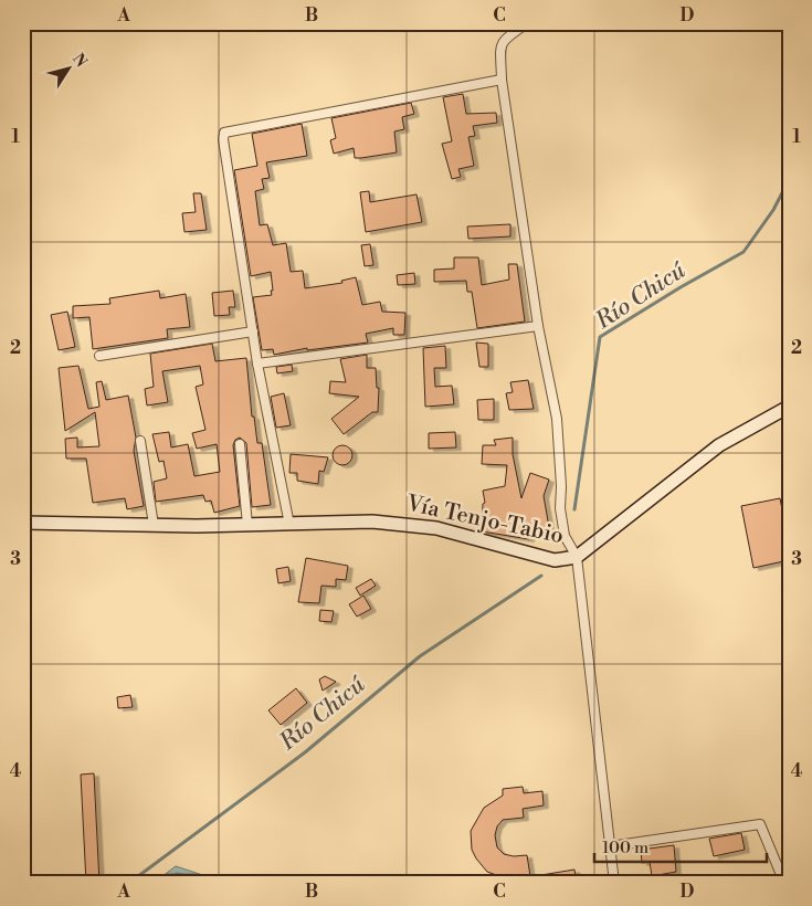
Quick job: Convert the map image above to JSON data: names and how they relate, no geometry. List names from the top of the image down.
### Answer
{
  "streets": {
    "main road": ["Vía Tenjo-Tabio"]
  },
  "water": ["Río Chicú"],
  "scale_bar": "100 m",
  "north": "top right",
  "grid": {
    "columns": [
      "A",
      "B",
      "C",
      "D"
    ],
    "rows": [
      "1",
      "2",
      "3",
      "4"
    ]
  }
}
